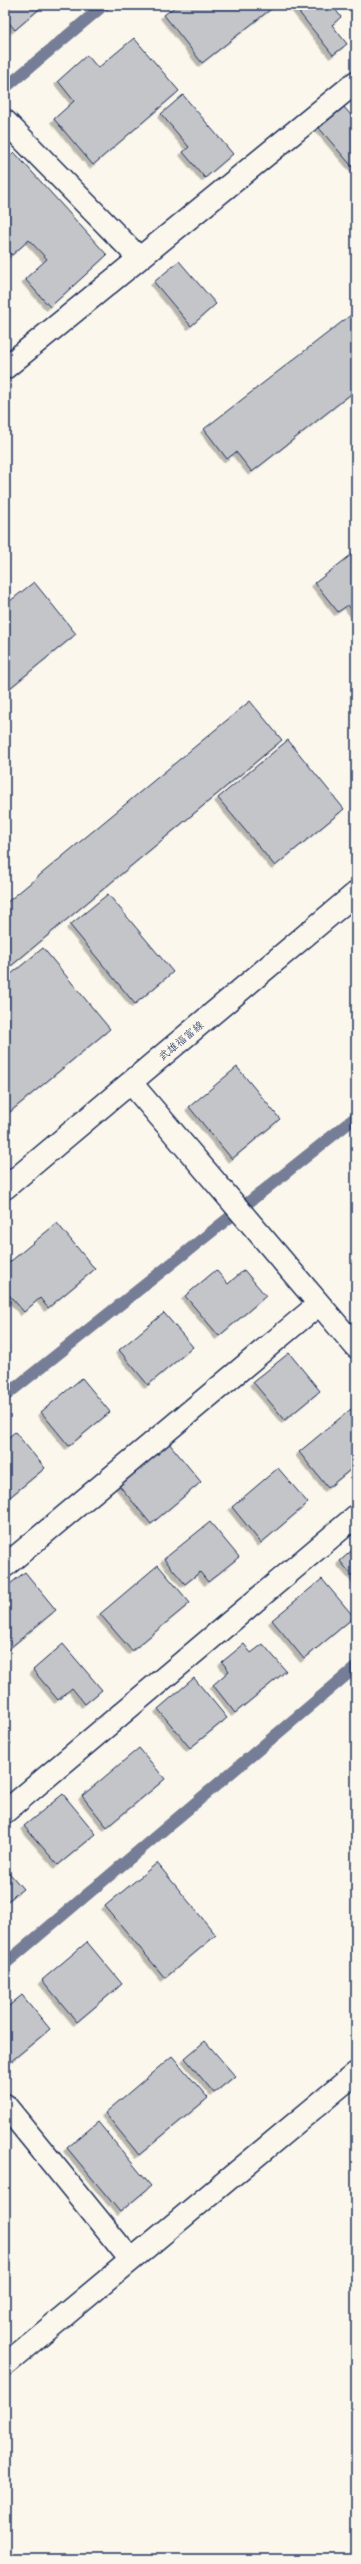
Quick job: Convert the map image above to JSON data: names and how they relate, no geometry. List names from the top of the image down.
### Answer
{
  "streets": {
    "street": ["武雄福富線"]
  }
}
